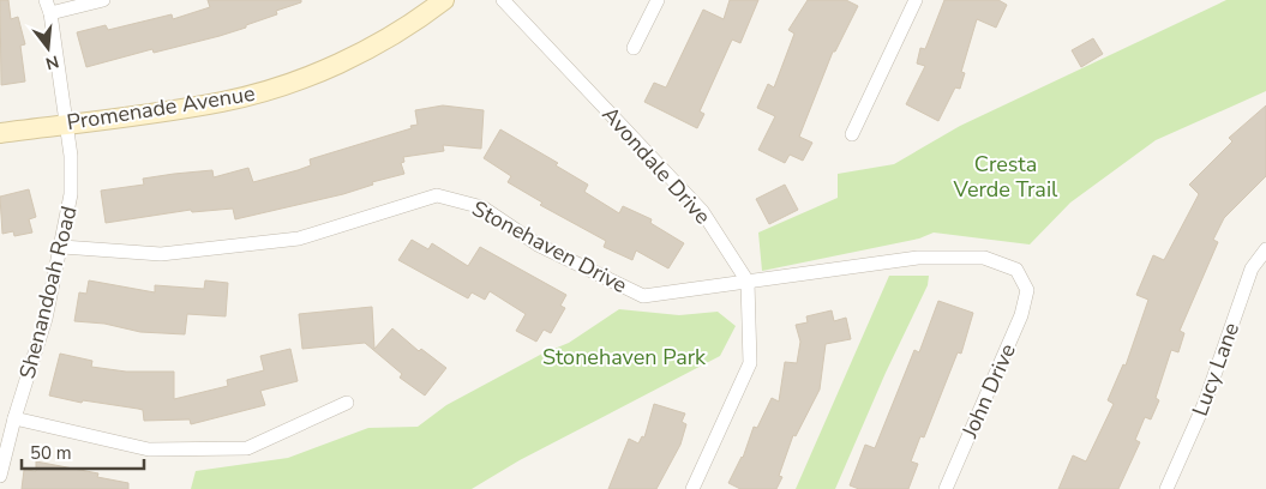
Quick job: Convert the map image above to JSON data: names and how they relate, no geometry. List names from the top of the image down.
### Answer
{
  "streets": {
    "main road": ["Promenade Avenue"],
    "street": [
      "Avondale Drive",
      "Stonehaven Drive",
      "Shenandoah Road",
      "Lucy Lane",
      "John Drive"
    ]
  },
  "crossings": [
    ["Promenade Avenue", "Shenandoah Road"],
    ["Avondale Drive", "Stonehaven Drive"],
    ["Stonehaven Drive", "Shenandoah Road"],
    ["Stonehaven Drive", "John Drive"]
  ],
  "parks": ["Cresta Verde Trail", "Stonehaven Park"],
  "scale_bar": "50 m",
  "north": "bottom"
}
